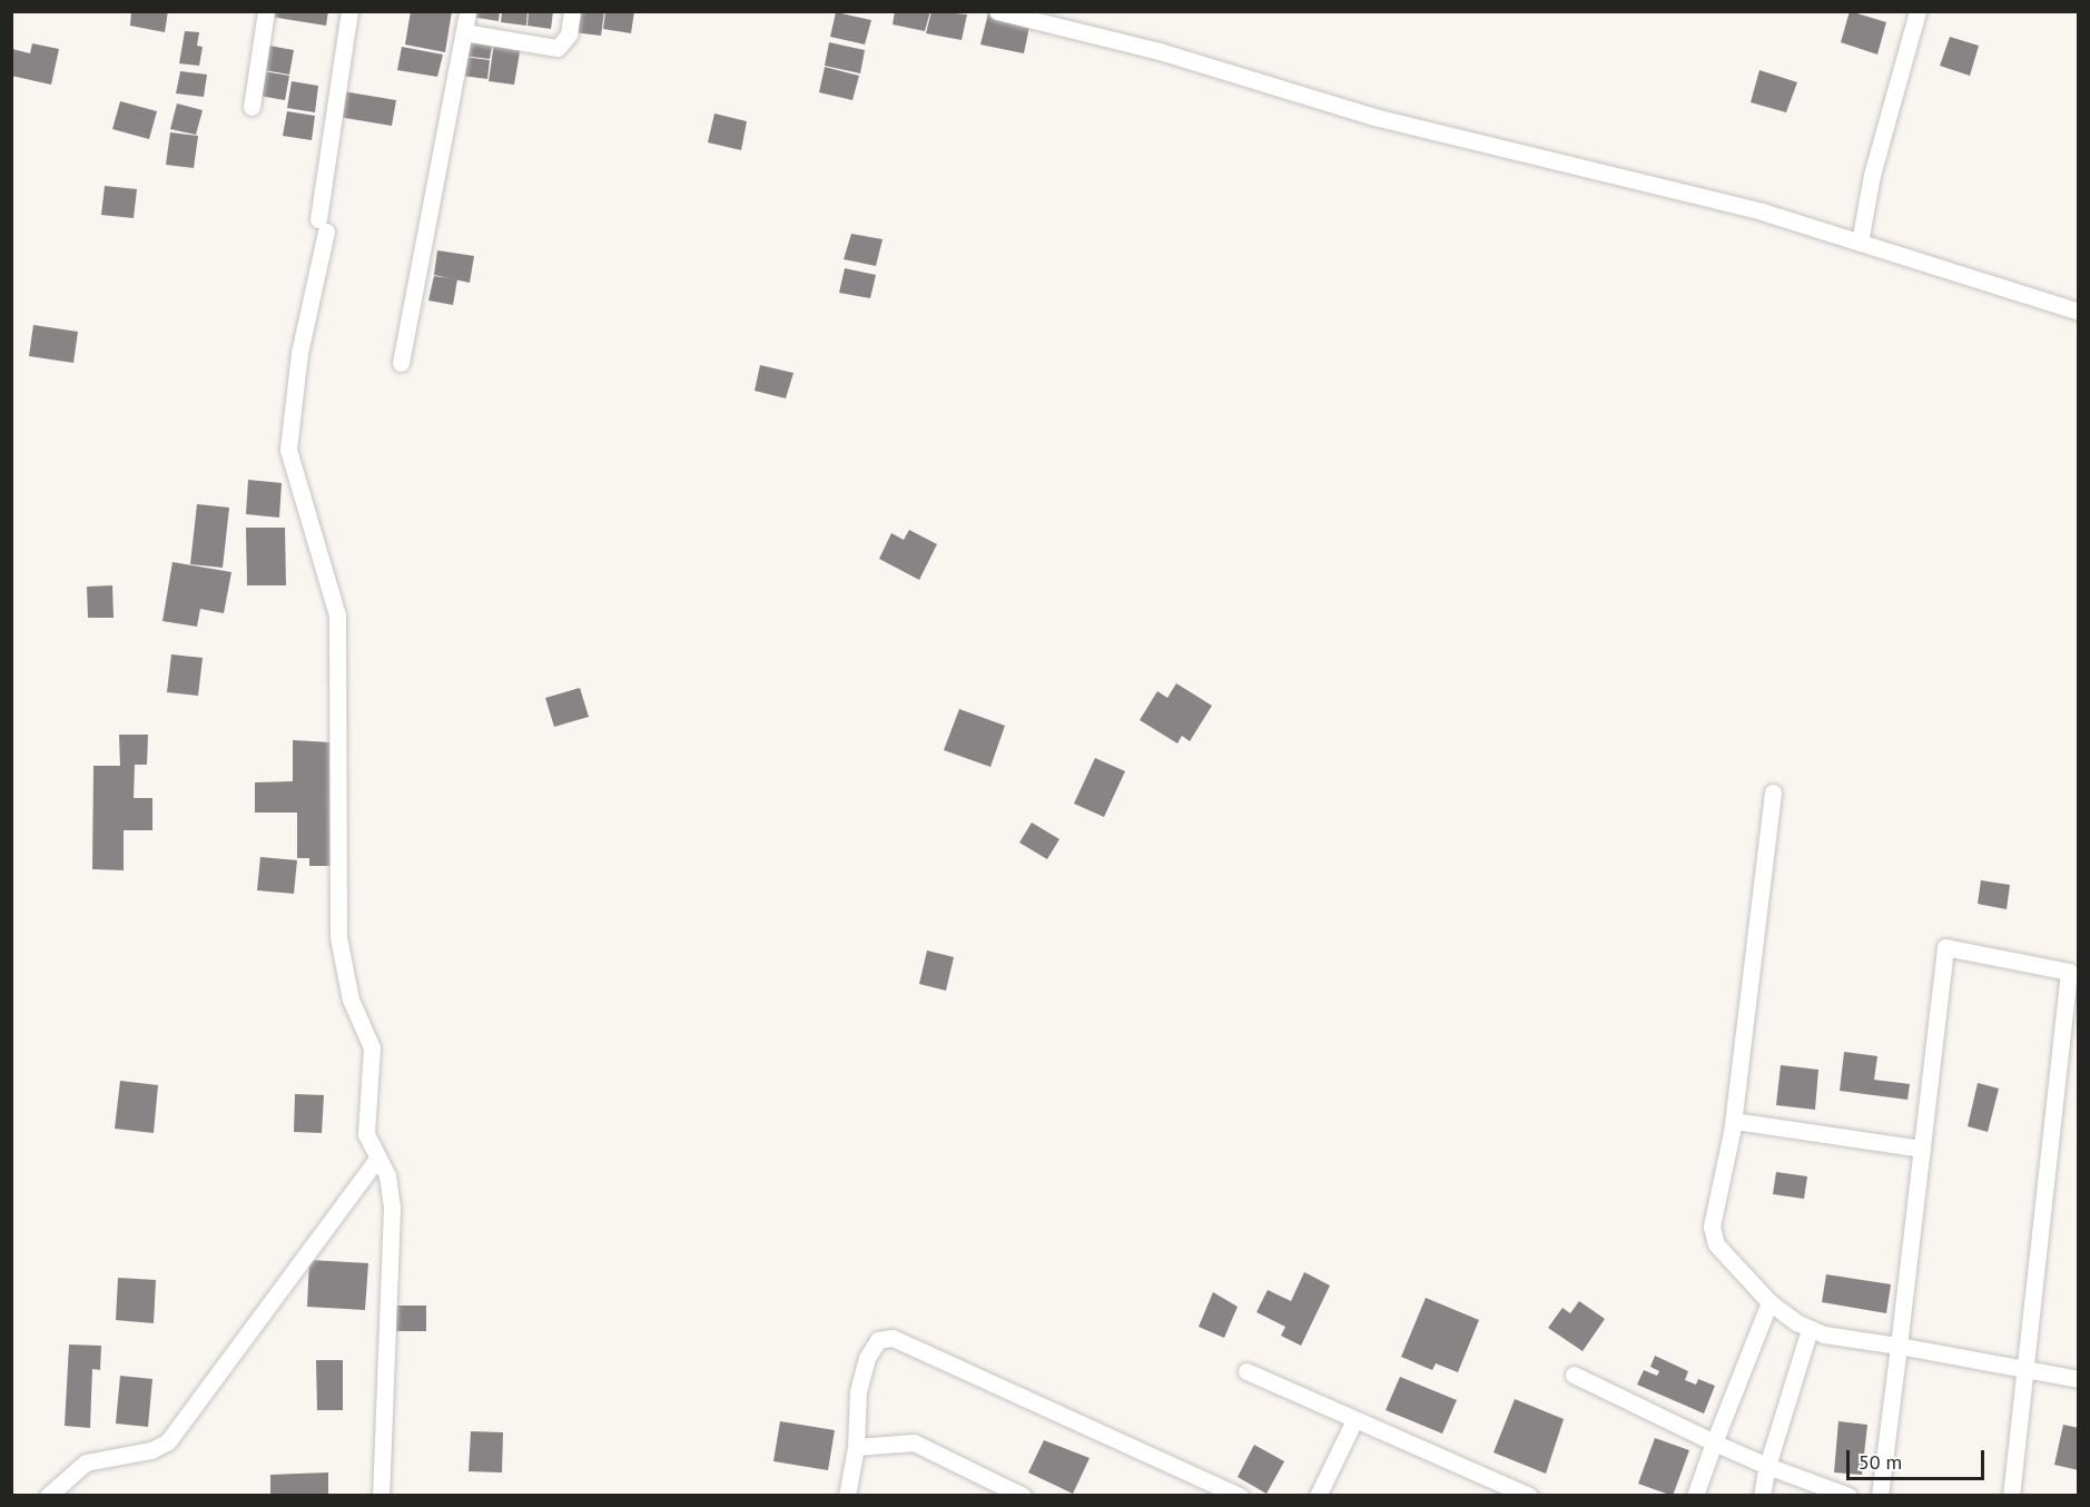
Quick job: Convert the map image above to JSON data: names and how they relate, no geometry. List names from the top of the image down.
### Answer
{
  "scale_bar": "50 m"
}
